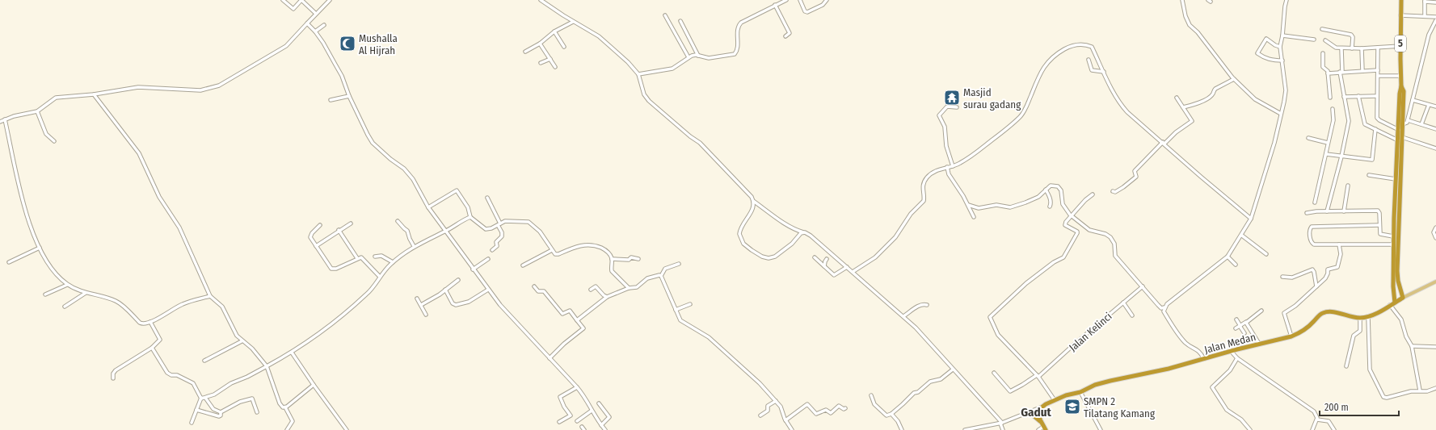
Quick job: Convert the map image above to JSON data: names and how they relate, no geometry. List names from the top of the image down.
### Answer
{
  "streets": {
    "highway": ["5", "Jalan Medan"],
    "street": ["Jalan Kelinci"]
  },
  "districts": ["Gadut"],
  "places": {
    "mosque": ["Mushalla Al Hijrah"],
    "temple": ["Masjid surau gadang"],
    "school or university": ["SMPN 2 Tilatang Kamang"]
  },
  "scale_bar": "200 m"
}
